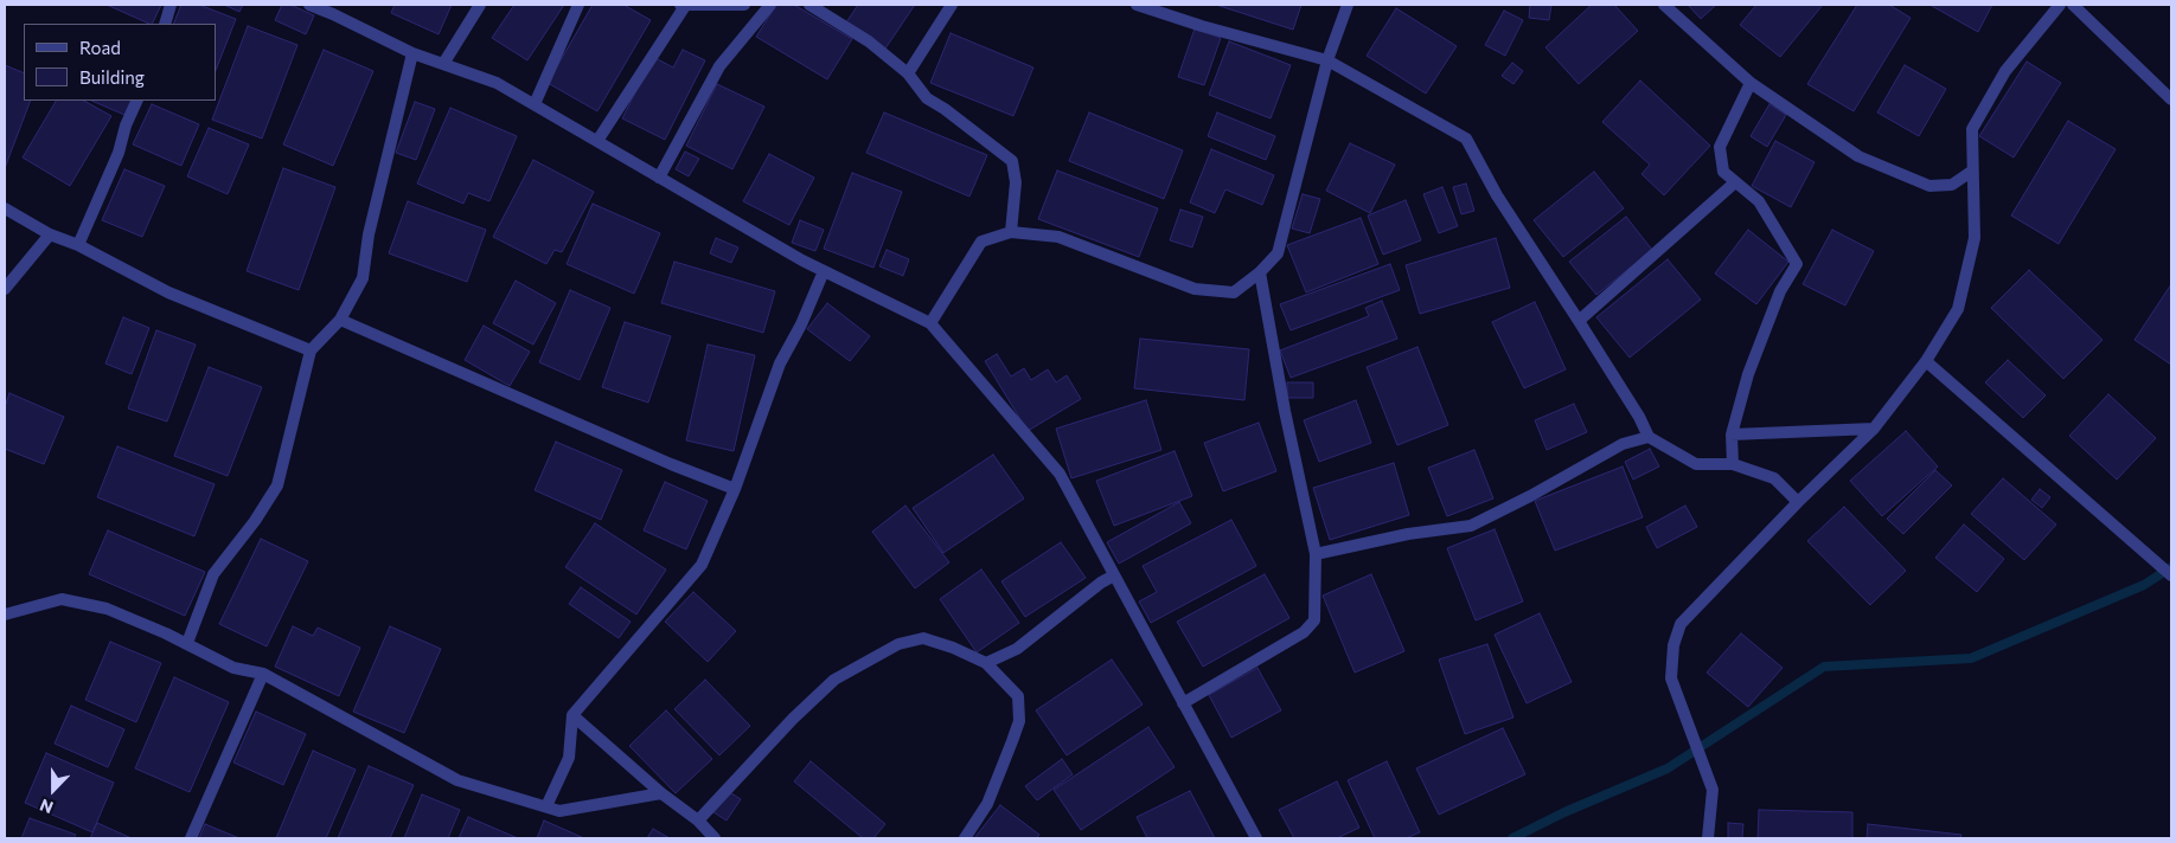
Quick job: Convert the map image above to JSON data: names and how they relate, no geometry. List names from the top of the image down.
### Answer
{
  "legend": ["Road", "Building"],
  "north": "bottom"
}
